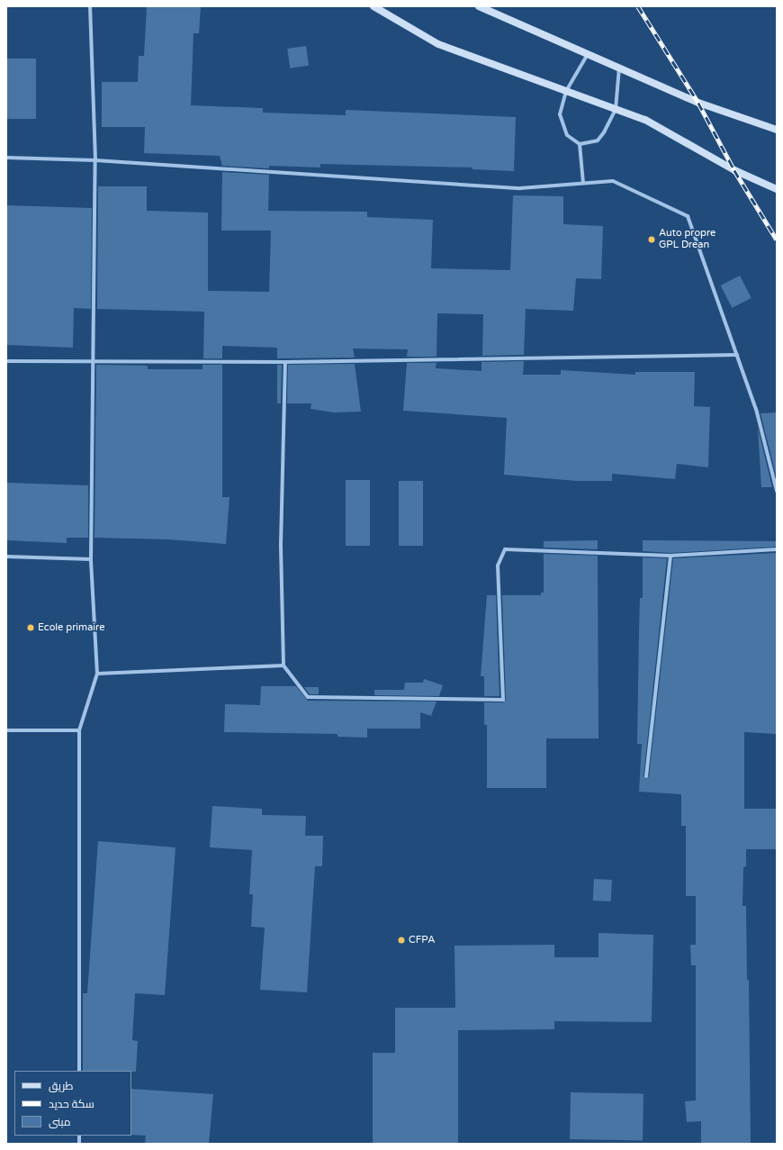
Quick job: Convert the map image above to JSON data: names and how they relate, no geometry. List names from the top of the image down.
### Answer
{
  "places": ["Auto propre GPL Drean", "Ecole primaire", "CFPA"],
  "legend": ["طريق", "سكة حديد", "مبنى"]
}
